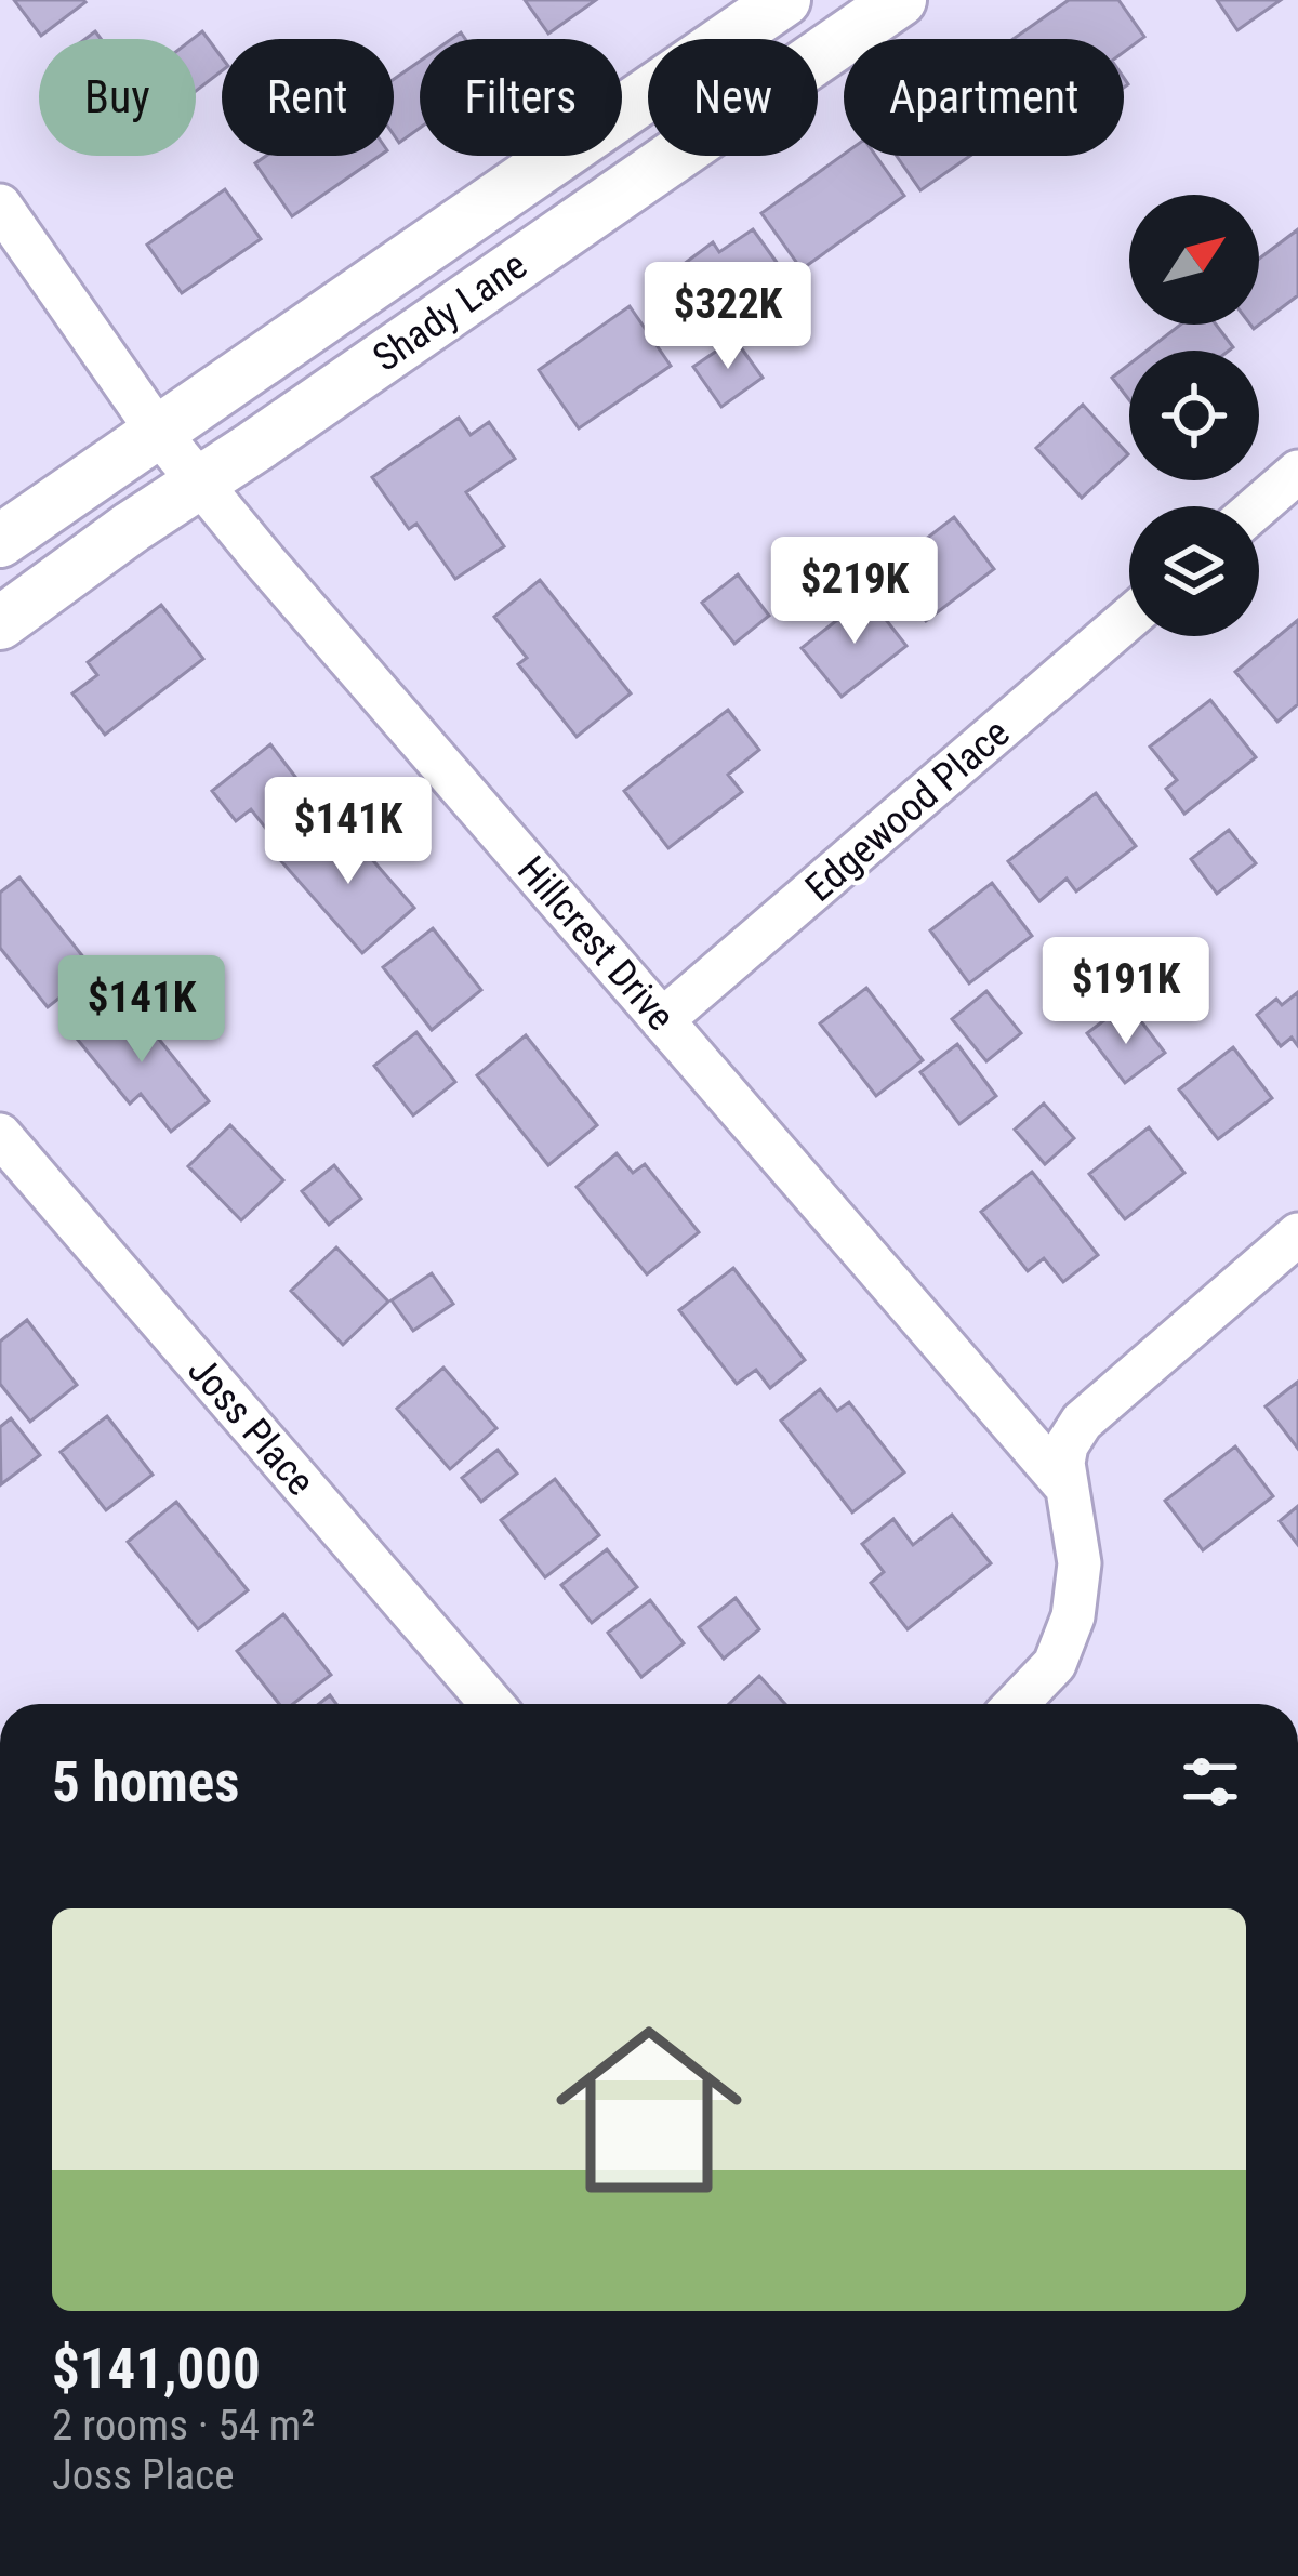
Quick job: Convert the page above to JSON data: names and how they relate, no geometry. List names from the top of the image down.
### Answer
{
  "streets": {
    "street": [
      "Shady Lane",
      "Edgewood Place",
      "Hillcrest Drive",
      "Joss Place"
    ]
  },
  "crossings": [
    ["Shady Lane", "Hillcrest Drive"],
    ["Edgewood Place", "Hillcrest Drive"]
  ],
  "north": "top right",
  "page": {
    "chip": [
      "Buy",
      "Rent",
      "Filters",
      "New",
      "Apartment"
    ],
    "price": [
      "$322K",
      "$219K",
      "$141K",
      "$191K",
      "$141K"
    ],
    "heading": "5 homes",
    "list": [
      {
        "name": "$141,000",
        "note": "2 rooms · 54 m² · Joss Place"
      }
    ]
  }
}
